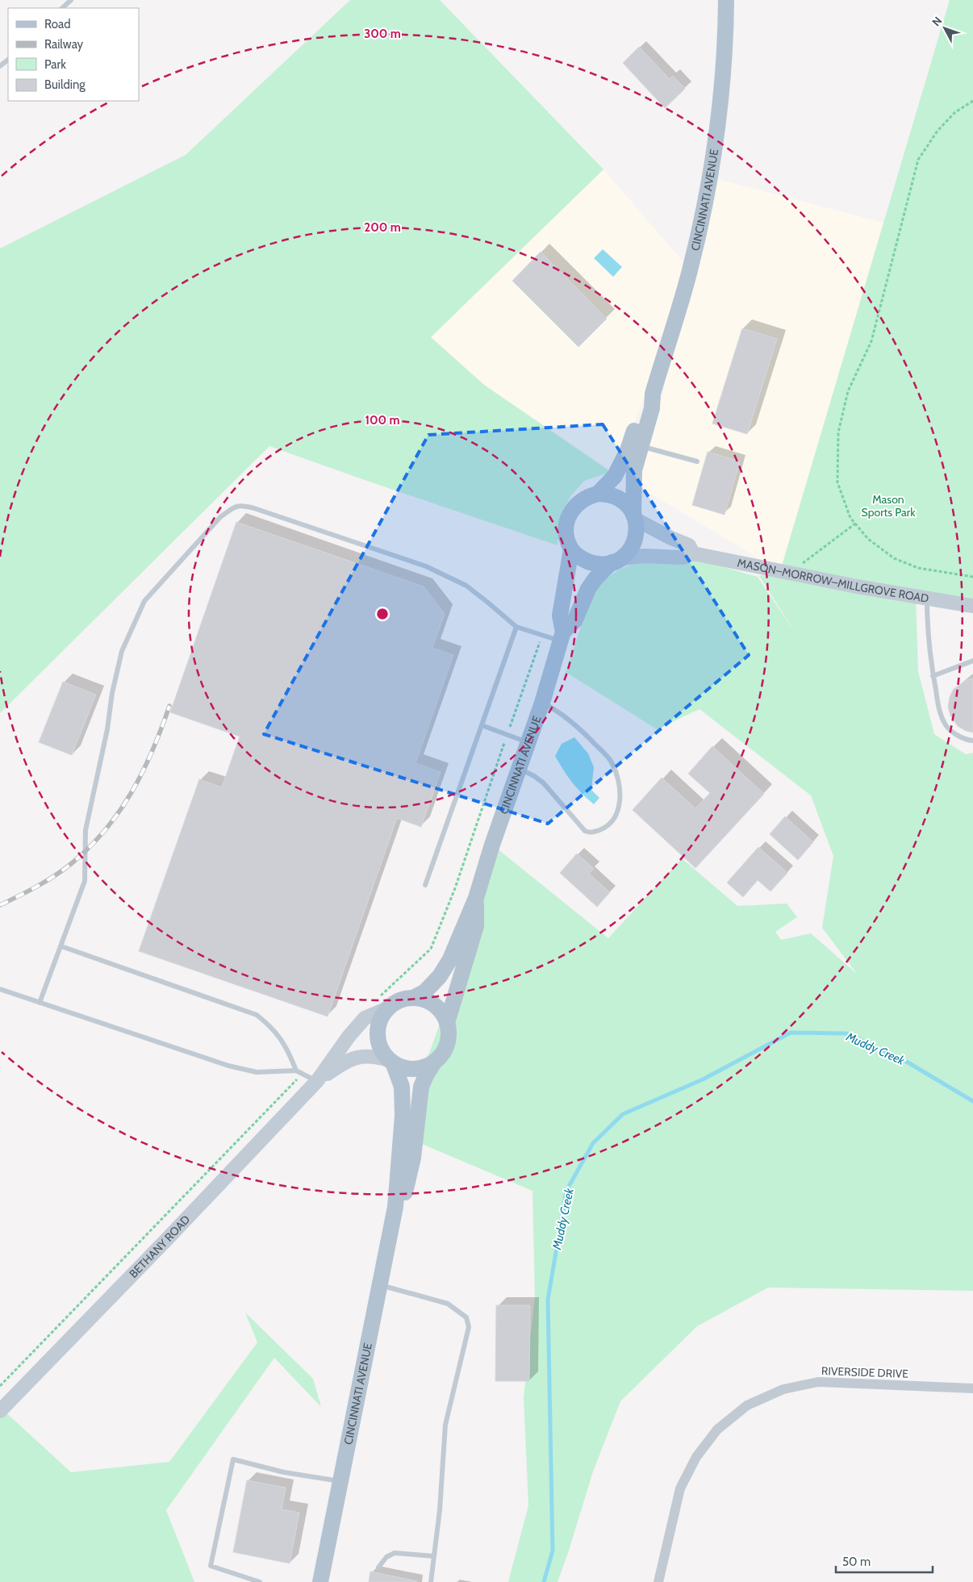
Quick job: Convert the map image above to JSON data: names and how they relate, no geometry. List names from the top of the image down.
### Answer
{
  "streets": {
    "main road": ["CINCINNATI AVENUE", "MASON–MORROW–MILLGROVE ROAD", "BETHANY ROAD"],
    "street": ["RIVERSIDE DRIVE"]
  },
  "crossings": [
    ["CINCINNATI AVENUE", "MASON–MORROW–MILLGROVE ROAD"],
    ["CINCINNATI AVENUE", "BETHANY ROAD"]
  ],
  "water": ["Muddy Creek"],
  "parks": ["Mason Sports Park"],
  "legend": [
    "Road",
    "Railway",
    "Park",
    "Building"
  ],
  "scale_bar": "50 m",
  "north": "top left",
  "rings": ["300 m", "200 m", "100 m"]
}
